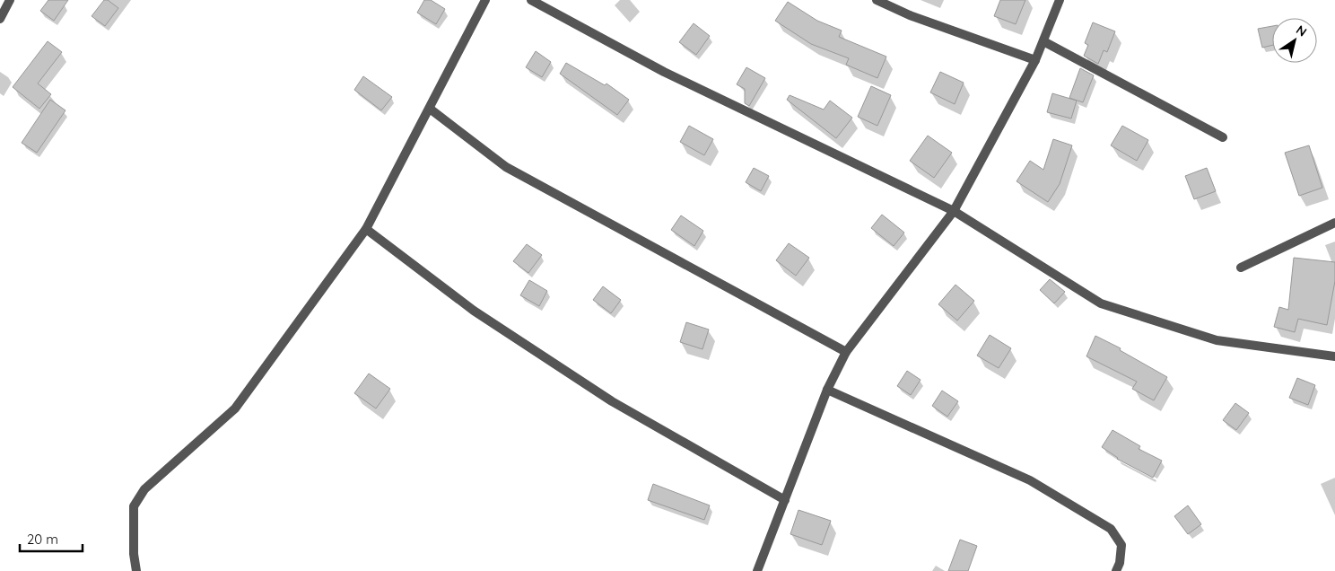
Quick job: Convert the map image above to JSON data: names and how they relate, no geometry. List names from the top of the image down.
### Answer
{
  "scale_bar": "20 m",
  "north": "top right"
}
